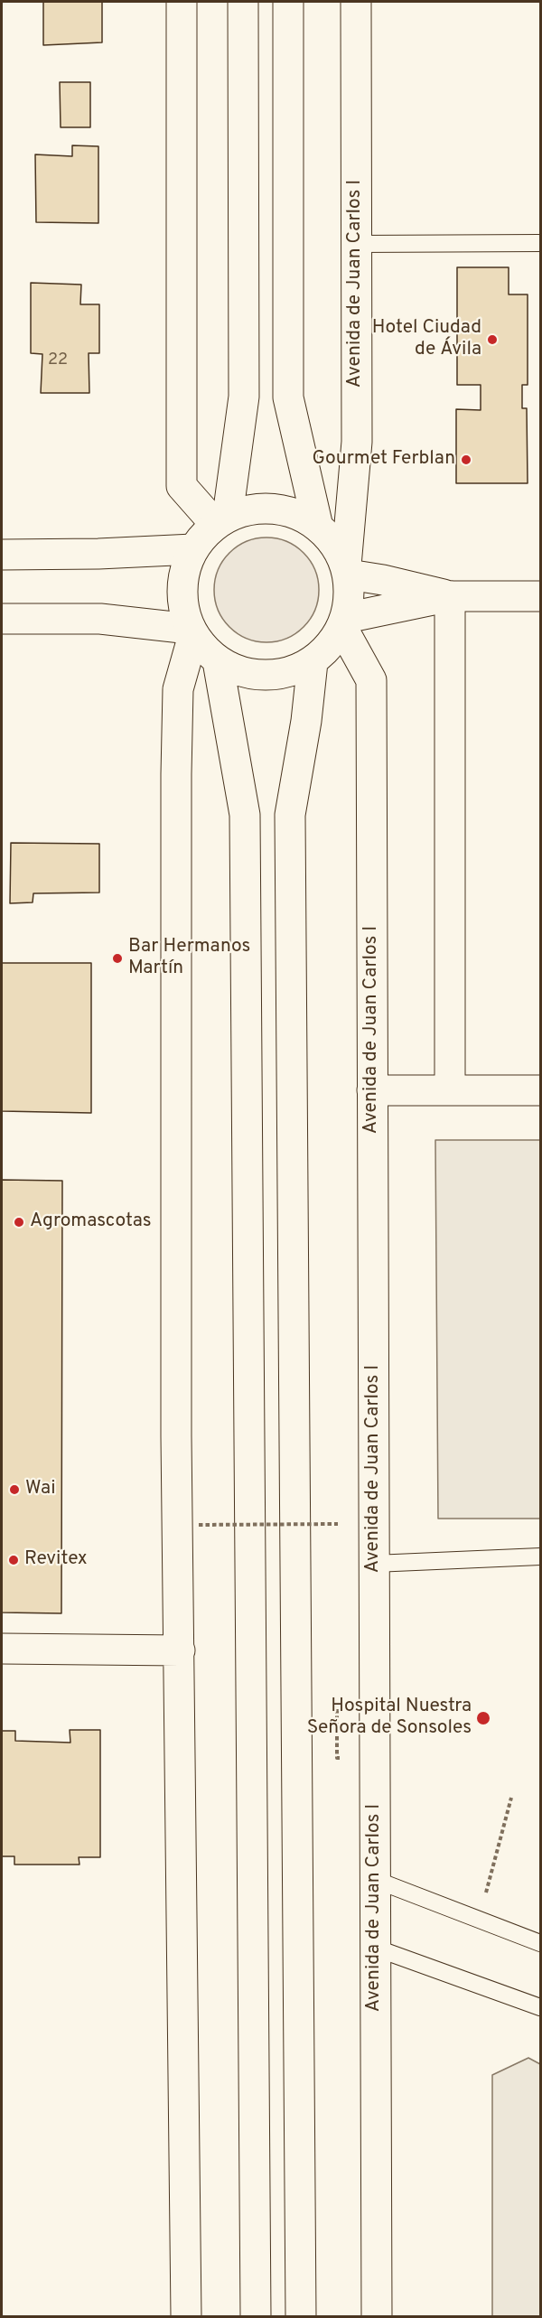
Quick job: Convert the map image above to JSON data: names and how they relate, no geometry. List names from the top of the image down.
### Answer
{
  "streets": {
    "main road": ["Avenida de Juan Carlos I"]
  },
  "places": [
    "Hotel Ciudad de Ávila",
    "Gourmet Ferblan",
    "Bar Hermanos Martín",
    "Agromascotas",
    "Wai",
    "Revitex",
    "Hospital Nuestra Señora de Sonsoles"
  ],
  "house_numbers": ["22"]
}
